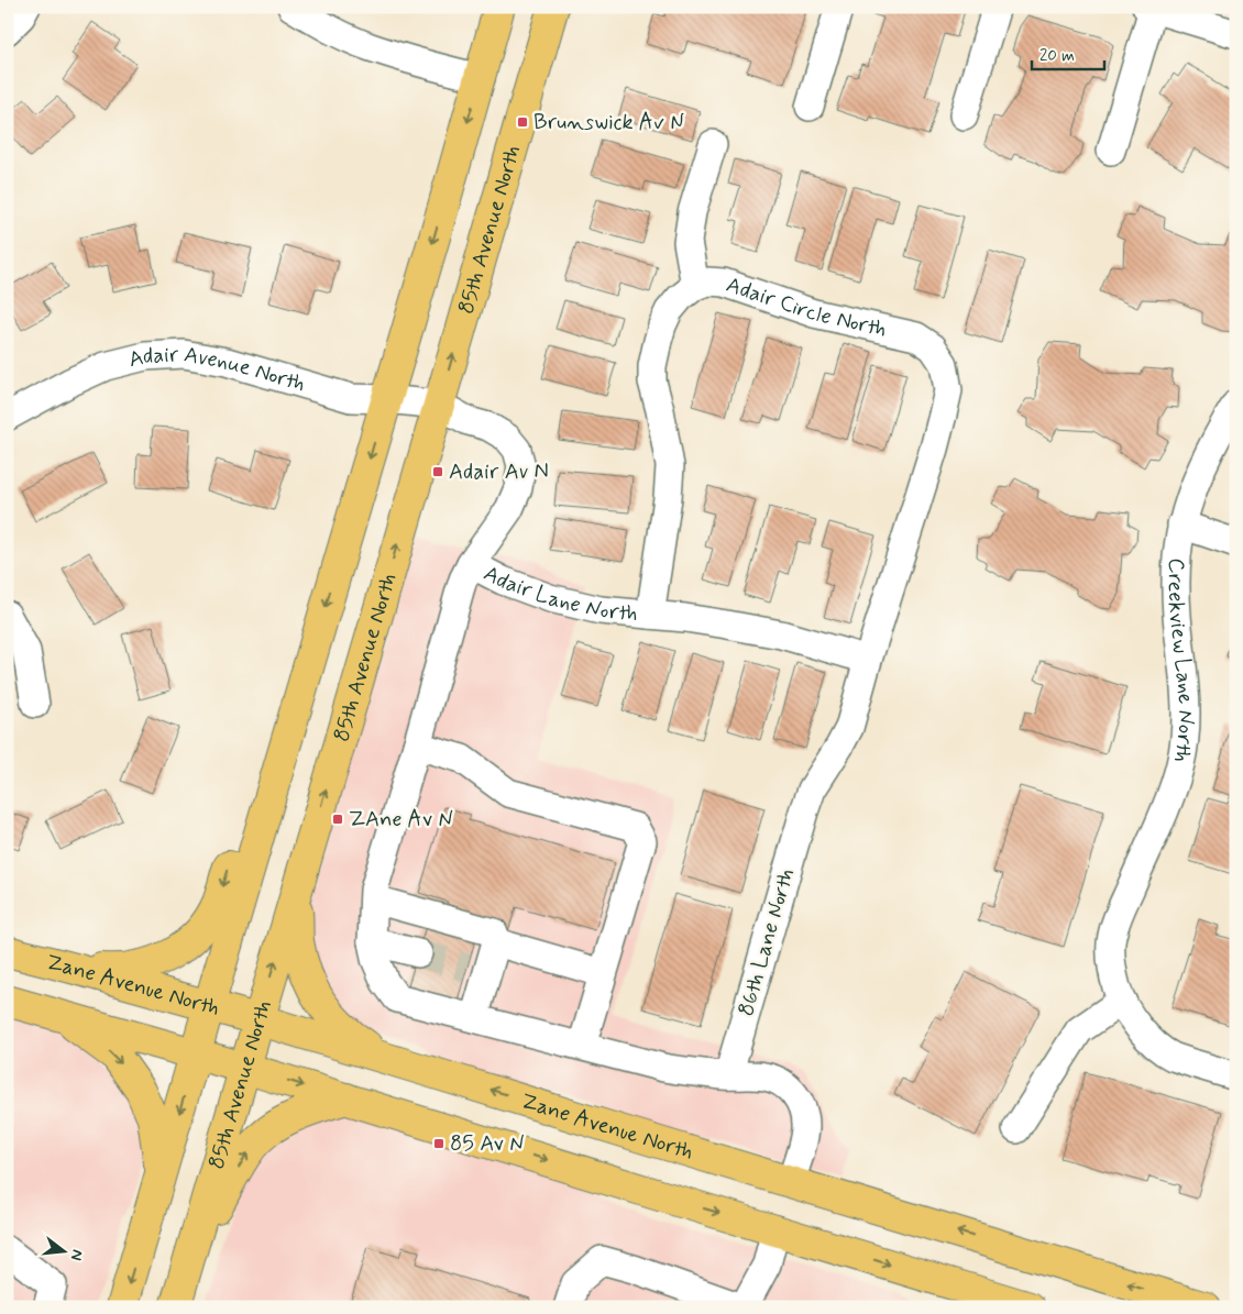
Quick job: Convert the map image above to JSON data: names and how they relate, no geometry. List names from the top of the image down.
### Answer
{
  "streets": {
    "main road": ["85th Avenue North", "Zane Avenue North"],
    "street": [
      "Adair Circle North",
      "Adair Avenue North",
      "Adair Lane North",
      "Creekview Lane North",
      "86th Lane North"
    ]
  },
  "crossings": [
    ["85th Avenue North", "Adair Avenue North"],
    ["85th Avenue North", "Adair Lane North"],
    ["85th Avenue North", "Zane Avenue North"],
    ["Adair Circle North", "Adair Lane North"],
    ["Adair Circle North", "86th Lane North"],
    ["Adair Avenue North", "Adair Lane North"],
    ["Adair Lane North", "86th Lane North"]
  ],
  "places": {
    "transit": [
      "Brunswick Av N",
      "Adair Av N",
      "ZAne Av N",
      "85 Av N"
    ]
  },
  "scale_bar": "20 m",
  "north": "right"
}
